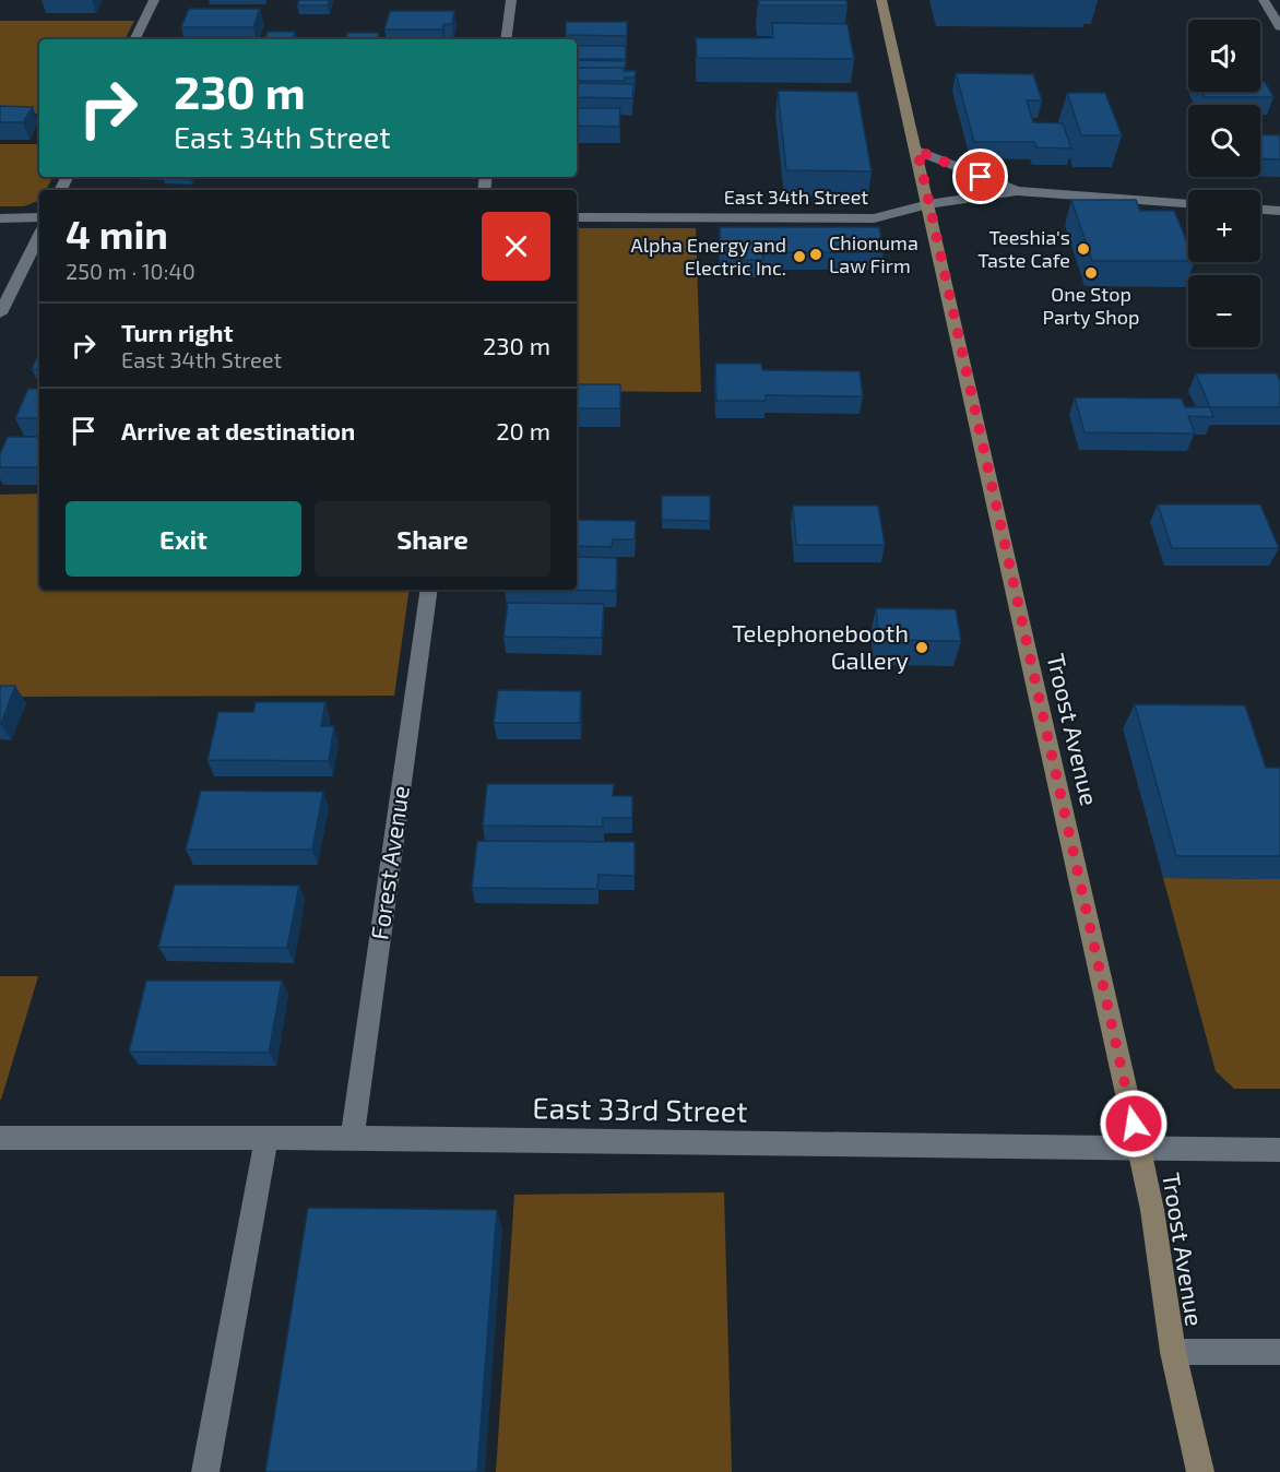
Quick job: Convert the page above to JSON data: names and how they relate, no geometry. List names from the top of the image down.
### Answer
{
  "streets": {
    "main road": ["Troost Avenue"],
    "street": ["East 34th Street", "Forest Avenue", "East 33rd Street"]
  },
  "crossings": [
    ["East 34th Street", "Troost Avenue"],
    ["Troost Avenue", "East 33rd Street"],
    ["Forest Avenue", "East 33rd Street"]
  ],
  "places": [
    "Teeshia's Taste Cafe",
    "Chionuma Law Firm",
    "Alpha Energy and Electric Inc.",
    "One Stop Party Shop",
    "Telephonebooth Gallery"
  ],
  "page": {
    "map_buttons": ["+", "−"],
    "turn": ["230 m", "East 34th Street"],
    "heading": ["4 min", "250 m · 10:40"],
    "list": [
      {
        "name": "Turn right",
        "note": "East 34th Street",
        "value": "230 m"
      },
      {
        "name": "Arrive at destination",
        "value": "20 m"
      }
    ],
    "buttons": ["Exit", "Share"]
  }
}
